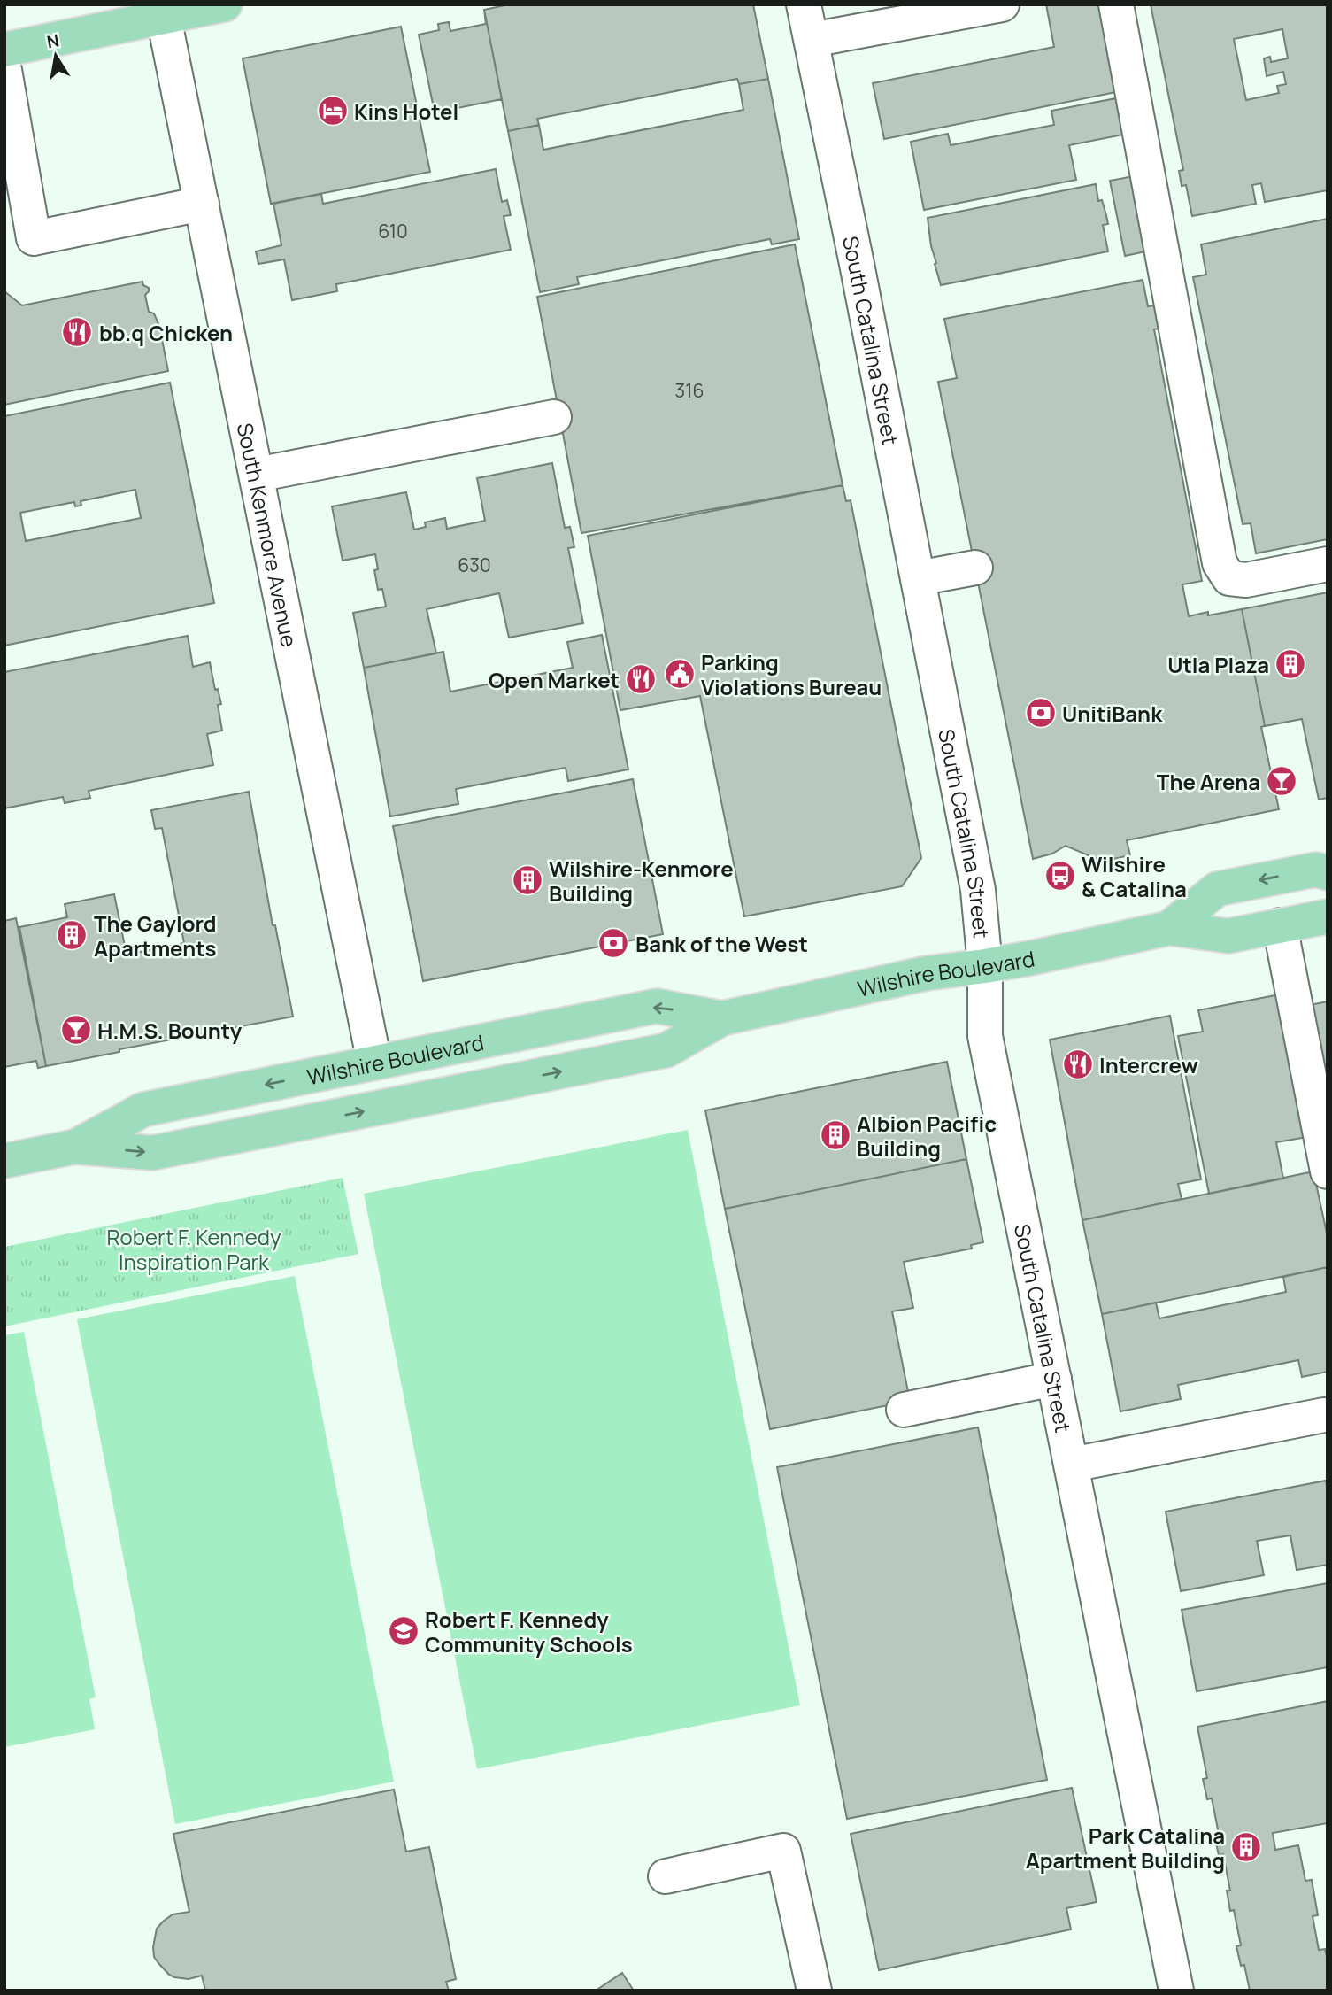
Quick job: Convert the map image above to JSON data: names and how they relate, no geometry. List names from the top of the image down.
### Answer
{
  "streets": {
    "main road": ["Wilshire Boulevard"],
    "street": ["South Catalina Street", "South Kenmore Avenue"]
  },
  "crossings": [
    ["South Catalina Street", "Wilshire Boulevard"],
    ["South Kenmore Avenue", "Wilshire Boulevard"]
  ],
  "parks": ["Robert F. Kennedy Inspiration Park"],
  "places": {
    "hotel": ["Kins Hotel"],
    "restaurant": ["bb.q Chicken", "Open Market", "Intercrew"],
    "building": [
      "Utla Plaza",
      "Wilshire-Kenmore Building",
      "The Gaylord Apartments",
      "Albion Pacific Building",
      "Park Catalina Apartment Building"
    ],
    "public building": ["Parking Violations Bureau"],
    "bank": ["UnitiBank", "Bank of the West"],
    "bar": ["The Arena", "H.M.S. Bounty"],
    "bus stop": ["Wilshire & Catalina"],
    "school or university": ["Robert F. Kennedy Community Schools"]
  },
  "house_numbers": ["610", "316", "630"],
  "north": "top"
}
